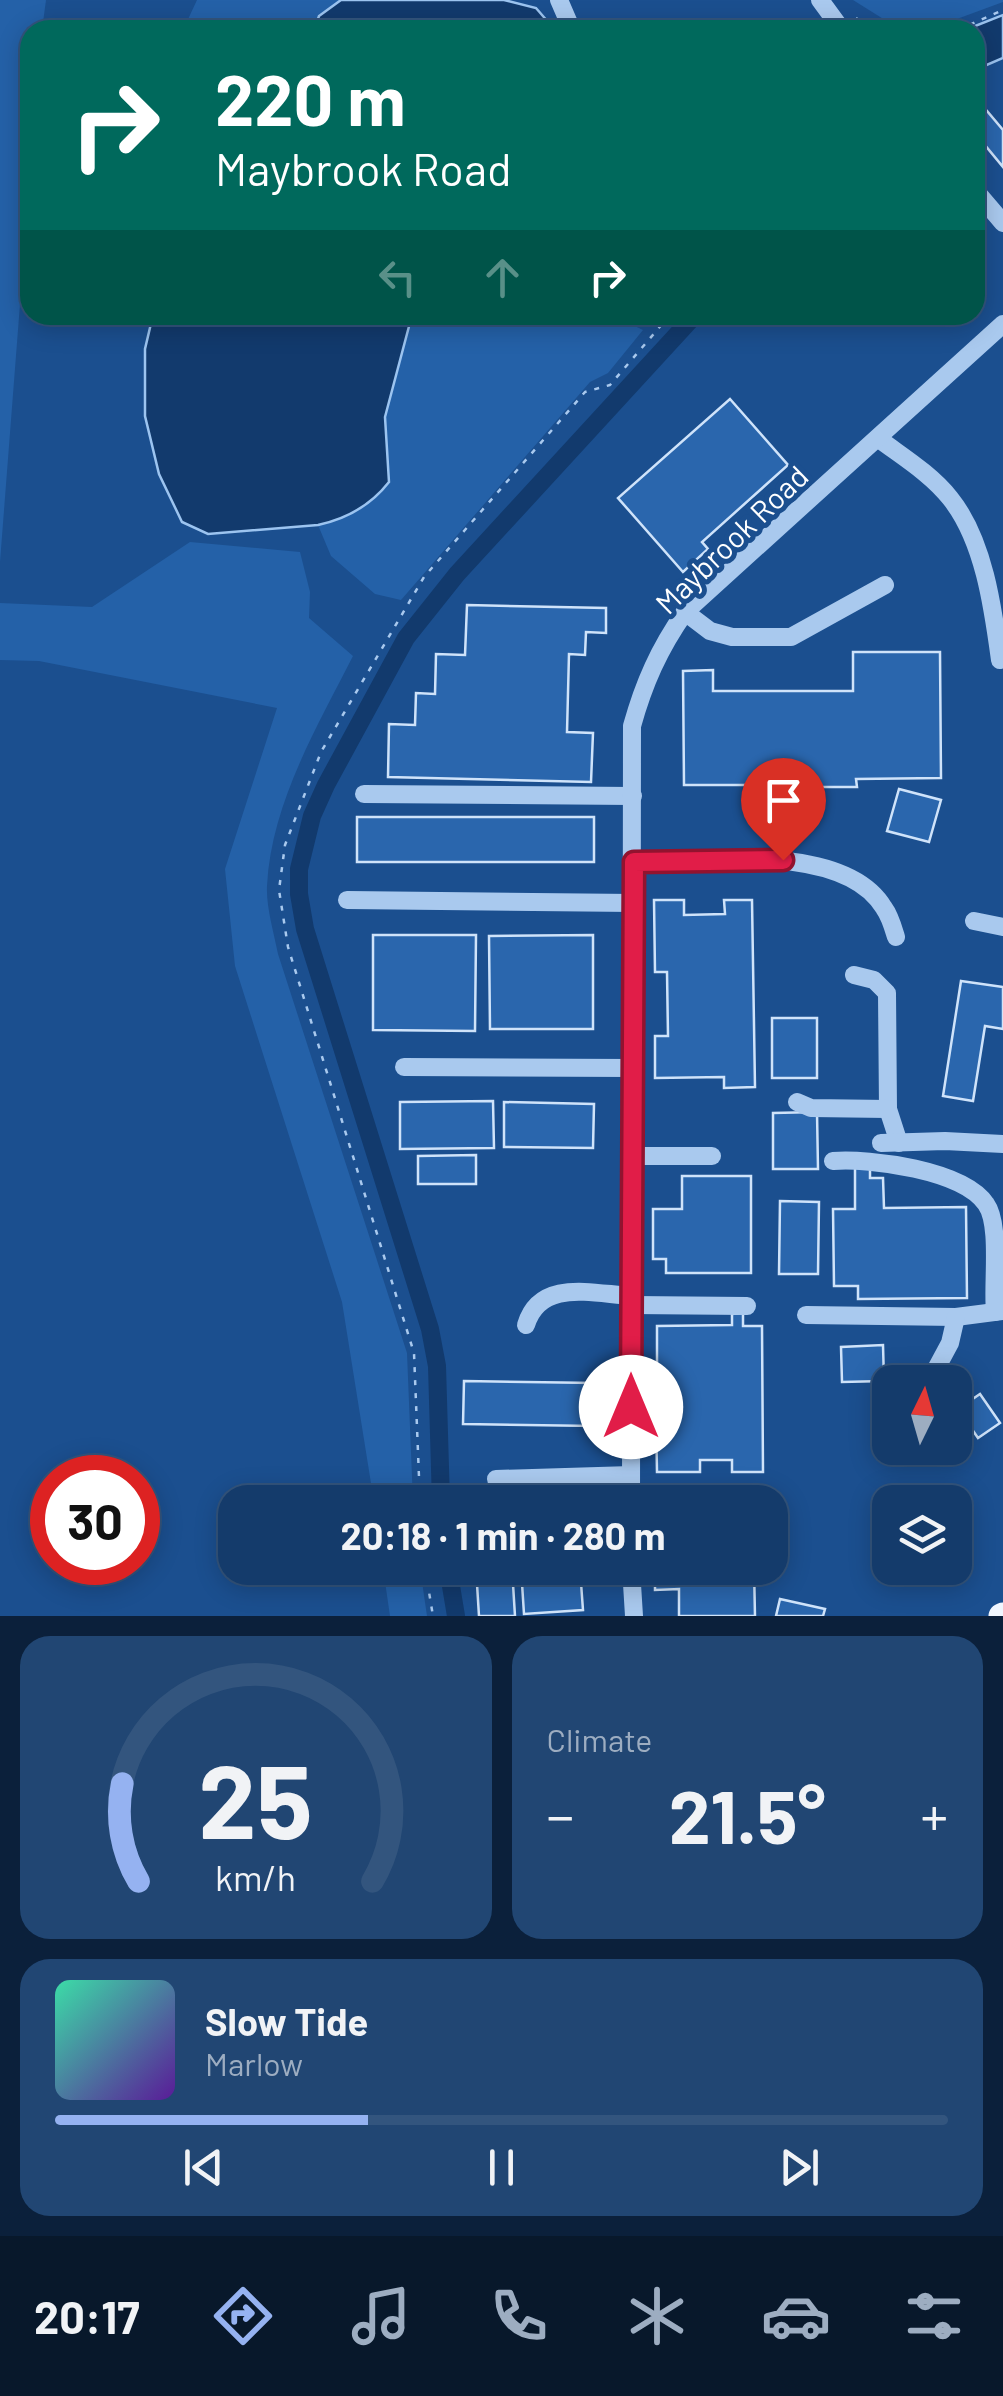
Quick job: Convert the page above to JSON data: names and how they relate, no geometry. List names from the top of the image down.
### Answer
{
  "streets": {
    "street": ["Maybrook Road"]
  },
  "north": "top",
  "page": {
    "turn": ["220 m", "Maybrook Road"],
    "limit": "30",
    "trip": "20:18 · 1 min · 280 m",
    "tile": "Climate",
    "heat": ["−", "21.5°", "+"],
    "song": ["Slow Tide", "Marlow"],
    "tabs": "20:17",
    "gauge": ["25", "km/h"]
  }
}
